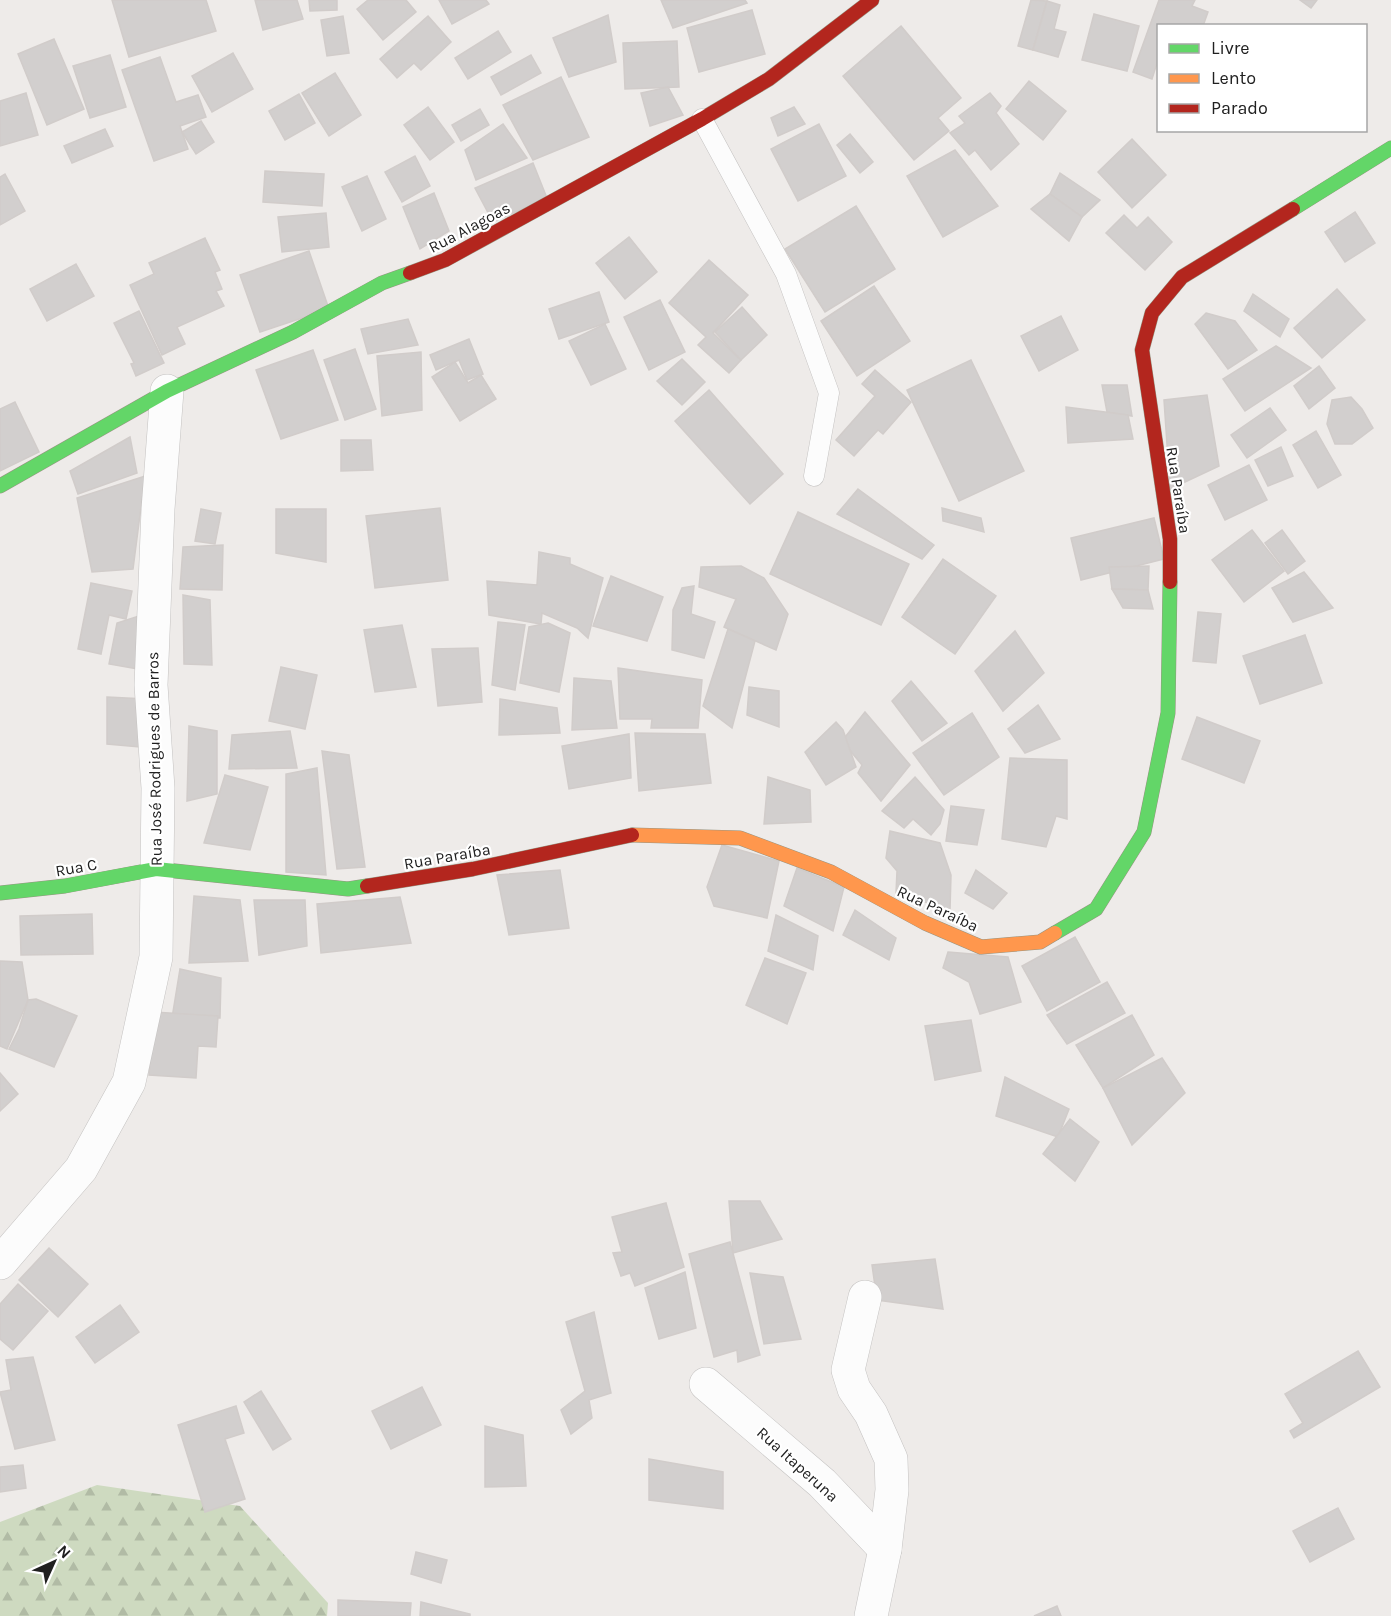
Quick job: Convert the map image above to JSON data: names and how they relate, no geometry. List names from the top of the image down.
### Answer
{
  "streets": {
    "street": [
      "Rua Alagoas",
      "Rua Paraíba",
      "Rua José Rodrigues de Barros",
      "Rua C",
      "Rua Itaperuna"
    ]
  },
  "crossings": [
    ["Rua Alagoas", "Rua José Rodrigues de Barros"],
    ["Rua Paraíba", "Rua José Rodrigues de Barros"],
    ["Rua Paraíba", "Rua C"],
    ["Rua José Rodrigues de Barros", "Rua C"]
  ],
  "legend": ["Livre", "Lento", "Parado"],
  "north": "top right"
}
